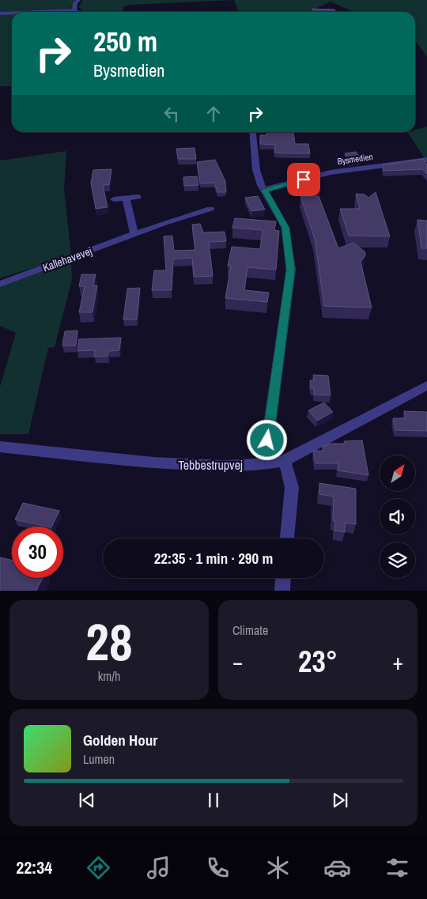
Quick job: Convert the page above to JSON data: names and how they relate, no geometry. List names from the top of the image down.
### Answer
{
  "streets": {
    "street": ["Bysmedien", "Kallehavevej", "Tebbestrupvej"]
  },
  "north": "top right",
  "page": {
    "turn": ["250 m", "Bysmedien"],
    "limit": "30",
    "trip": "22:35 · 1 min · 290 m",
    "tile": [
      ["28", "km/h"],
      "Climate"
    ],
    "heat": ["−", "23°", "+"],
    "song": ["Golden Hour", "Lumen"],
    "tabs": "22:34"
  }
}
